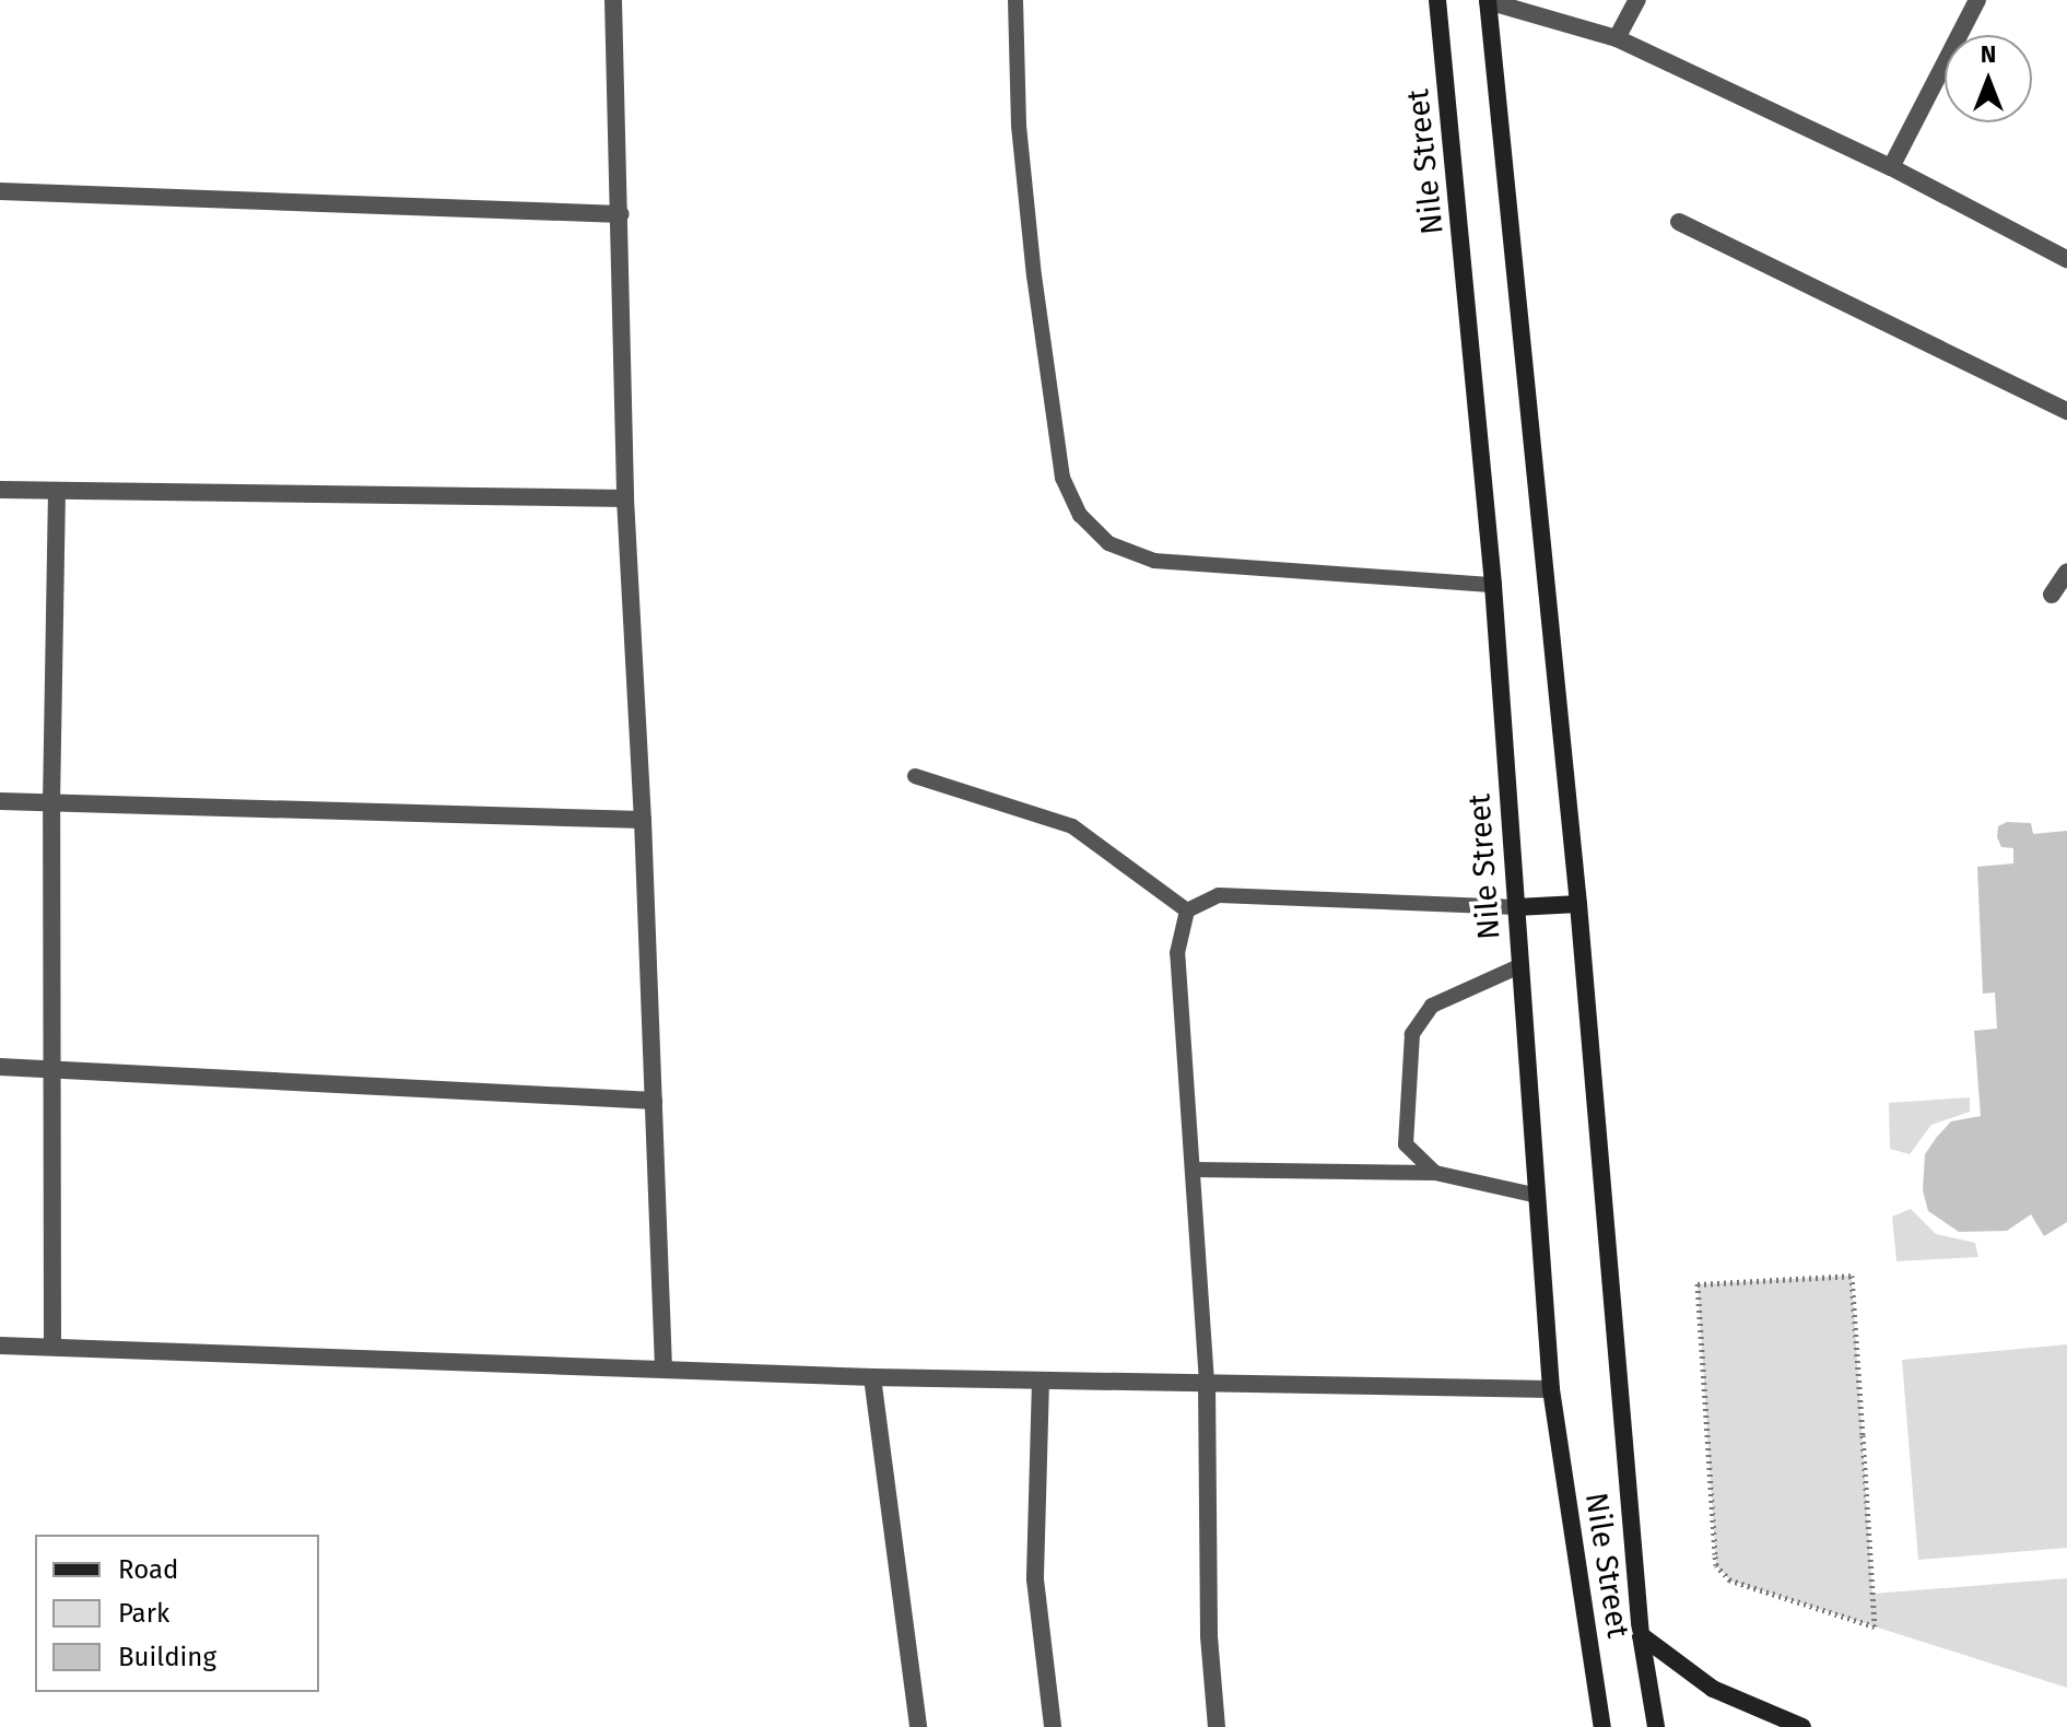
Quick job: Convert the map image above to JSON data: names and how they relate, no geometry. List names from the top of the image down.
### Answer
{
  "streets": {
    "main road": ["Nile Street"]
  },
  "legend": ["Road", "Park", "Building"],
  "north": "top"
}
